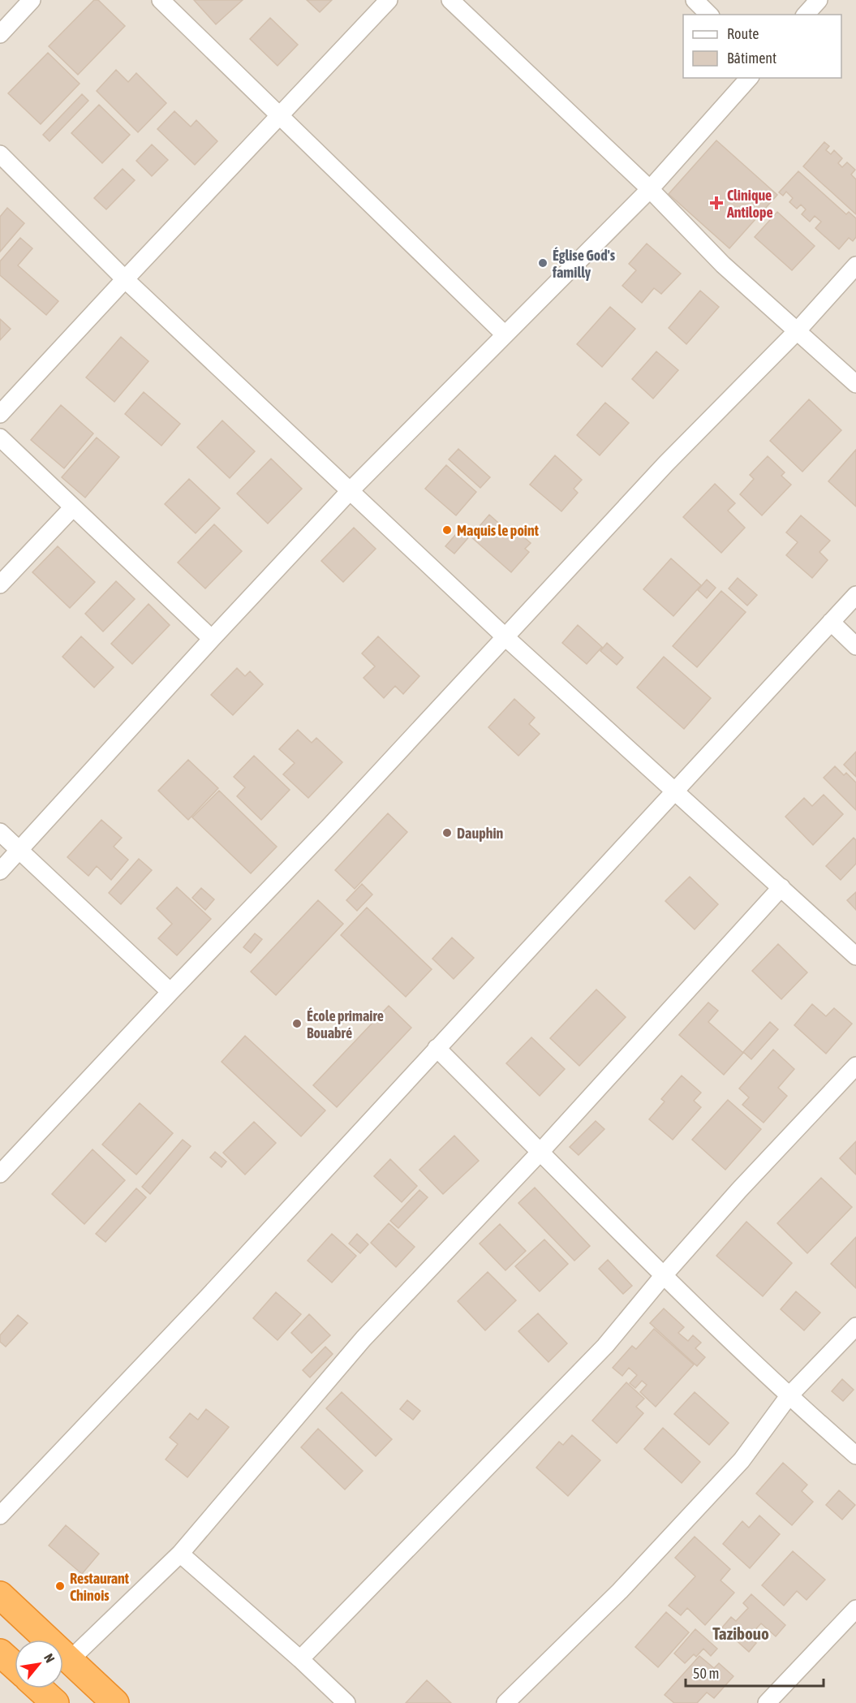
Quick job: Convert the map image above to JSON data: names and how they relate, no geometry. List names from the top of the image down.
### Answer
{
  "districts": ["Tazibouo"],
  "places": {
    "health": ["Clinique Antilope"],
    "other": [
      "Église God's familly",
      "Maquis le point",
      "Dauphin",
      "École primaire Bouabré",
      "Restaurant Chinois"
    ]
  },
  "legend": ["Route", "Bâtiment"],
  "scale_bar": "50 m",
  "north": "top right"
}
